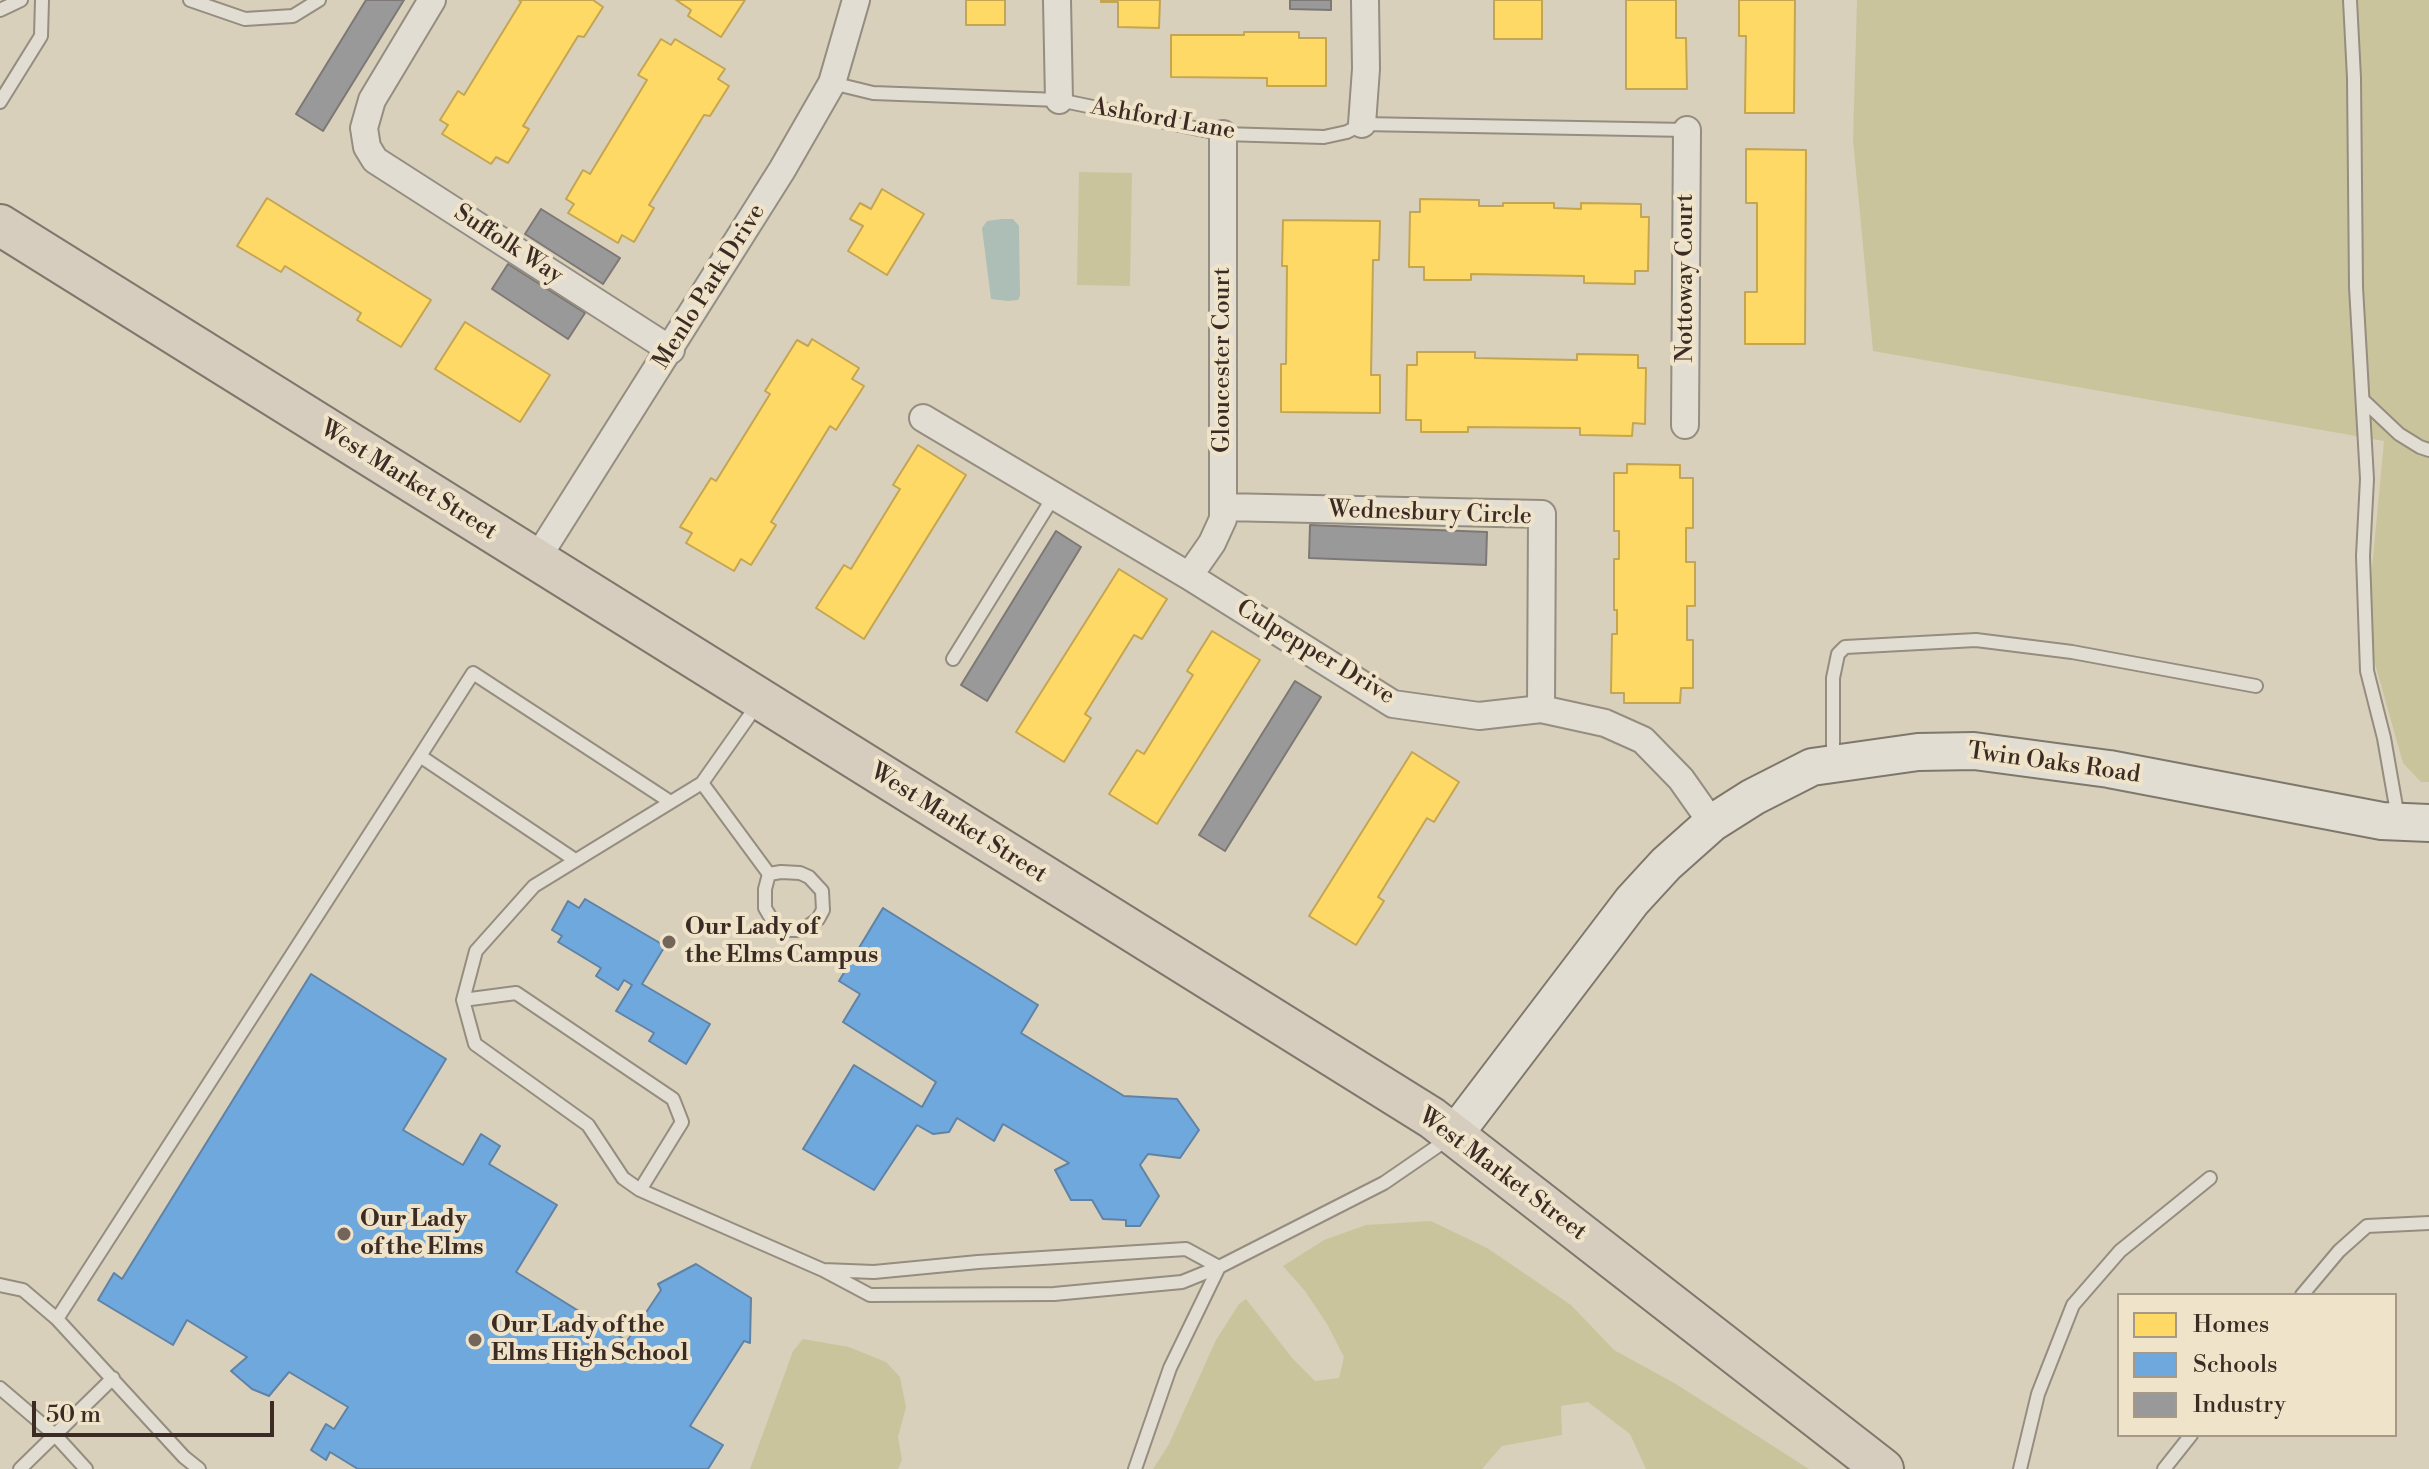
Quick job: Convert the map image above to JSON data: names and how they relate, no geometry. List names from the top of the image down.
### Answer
{
  "streets": {
    "main road": ["West Market Street", "Twin Oaks Road"],
    "street": [
      "Suffolk Way",
      "Nottoway Court",
      "Menlo Park Drive",
      "Gloucester Court",
      "Wednesbury Circle",
      "Culpepper Drive"
    ],
    "lane": ["Ashford Lane"]
  },
  "crossings": [
    ["Ashford Lane", "Nottoway Court"],
    ["Ashford Lane", "Menlo Park Drive"],
    ["Ashford Lane", "Gloucester Court"],
    ["Suffolk Way", "Menlo Park Drive"],
    ["Menlo Park Drive", "West Market Street"],
    ["Gloucester Court", "Wednesbury Circle"],
    ["Gloucester Court", "Culpepper Drive"],
    ["West Market Street", "Twin Oaks Road"],
    ["Wednesbury Circle", "Culpepper Drive"],
    ["Culpepper Drive", "Twin Oaks Road"]
  ],
  "places": ["Our Lady of the Elms Campus", "Our Lady of the Elms", "Our Lady of the Elms High School"],
  "legend": ["Homes", "Schools", "Industry"],
  "scale_bar": "50 m"
}
